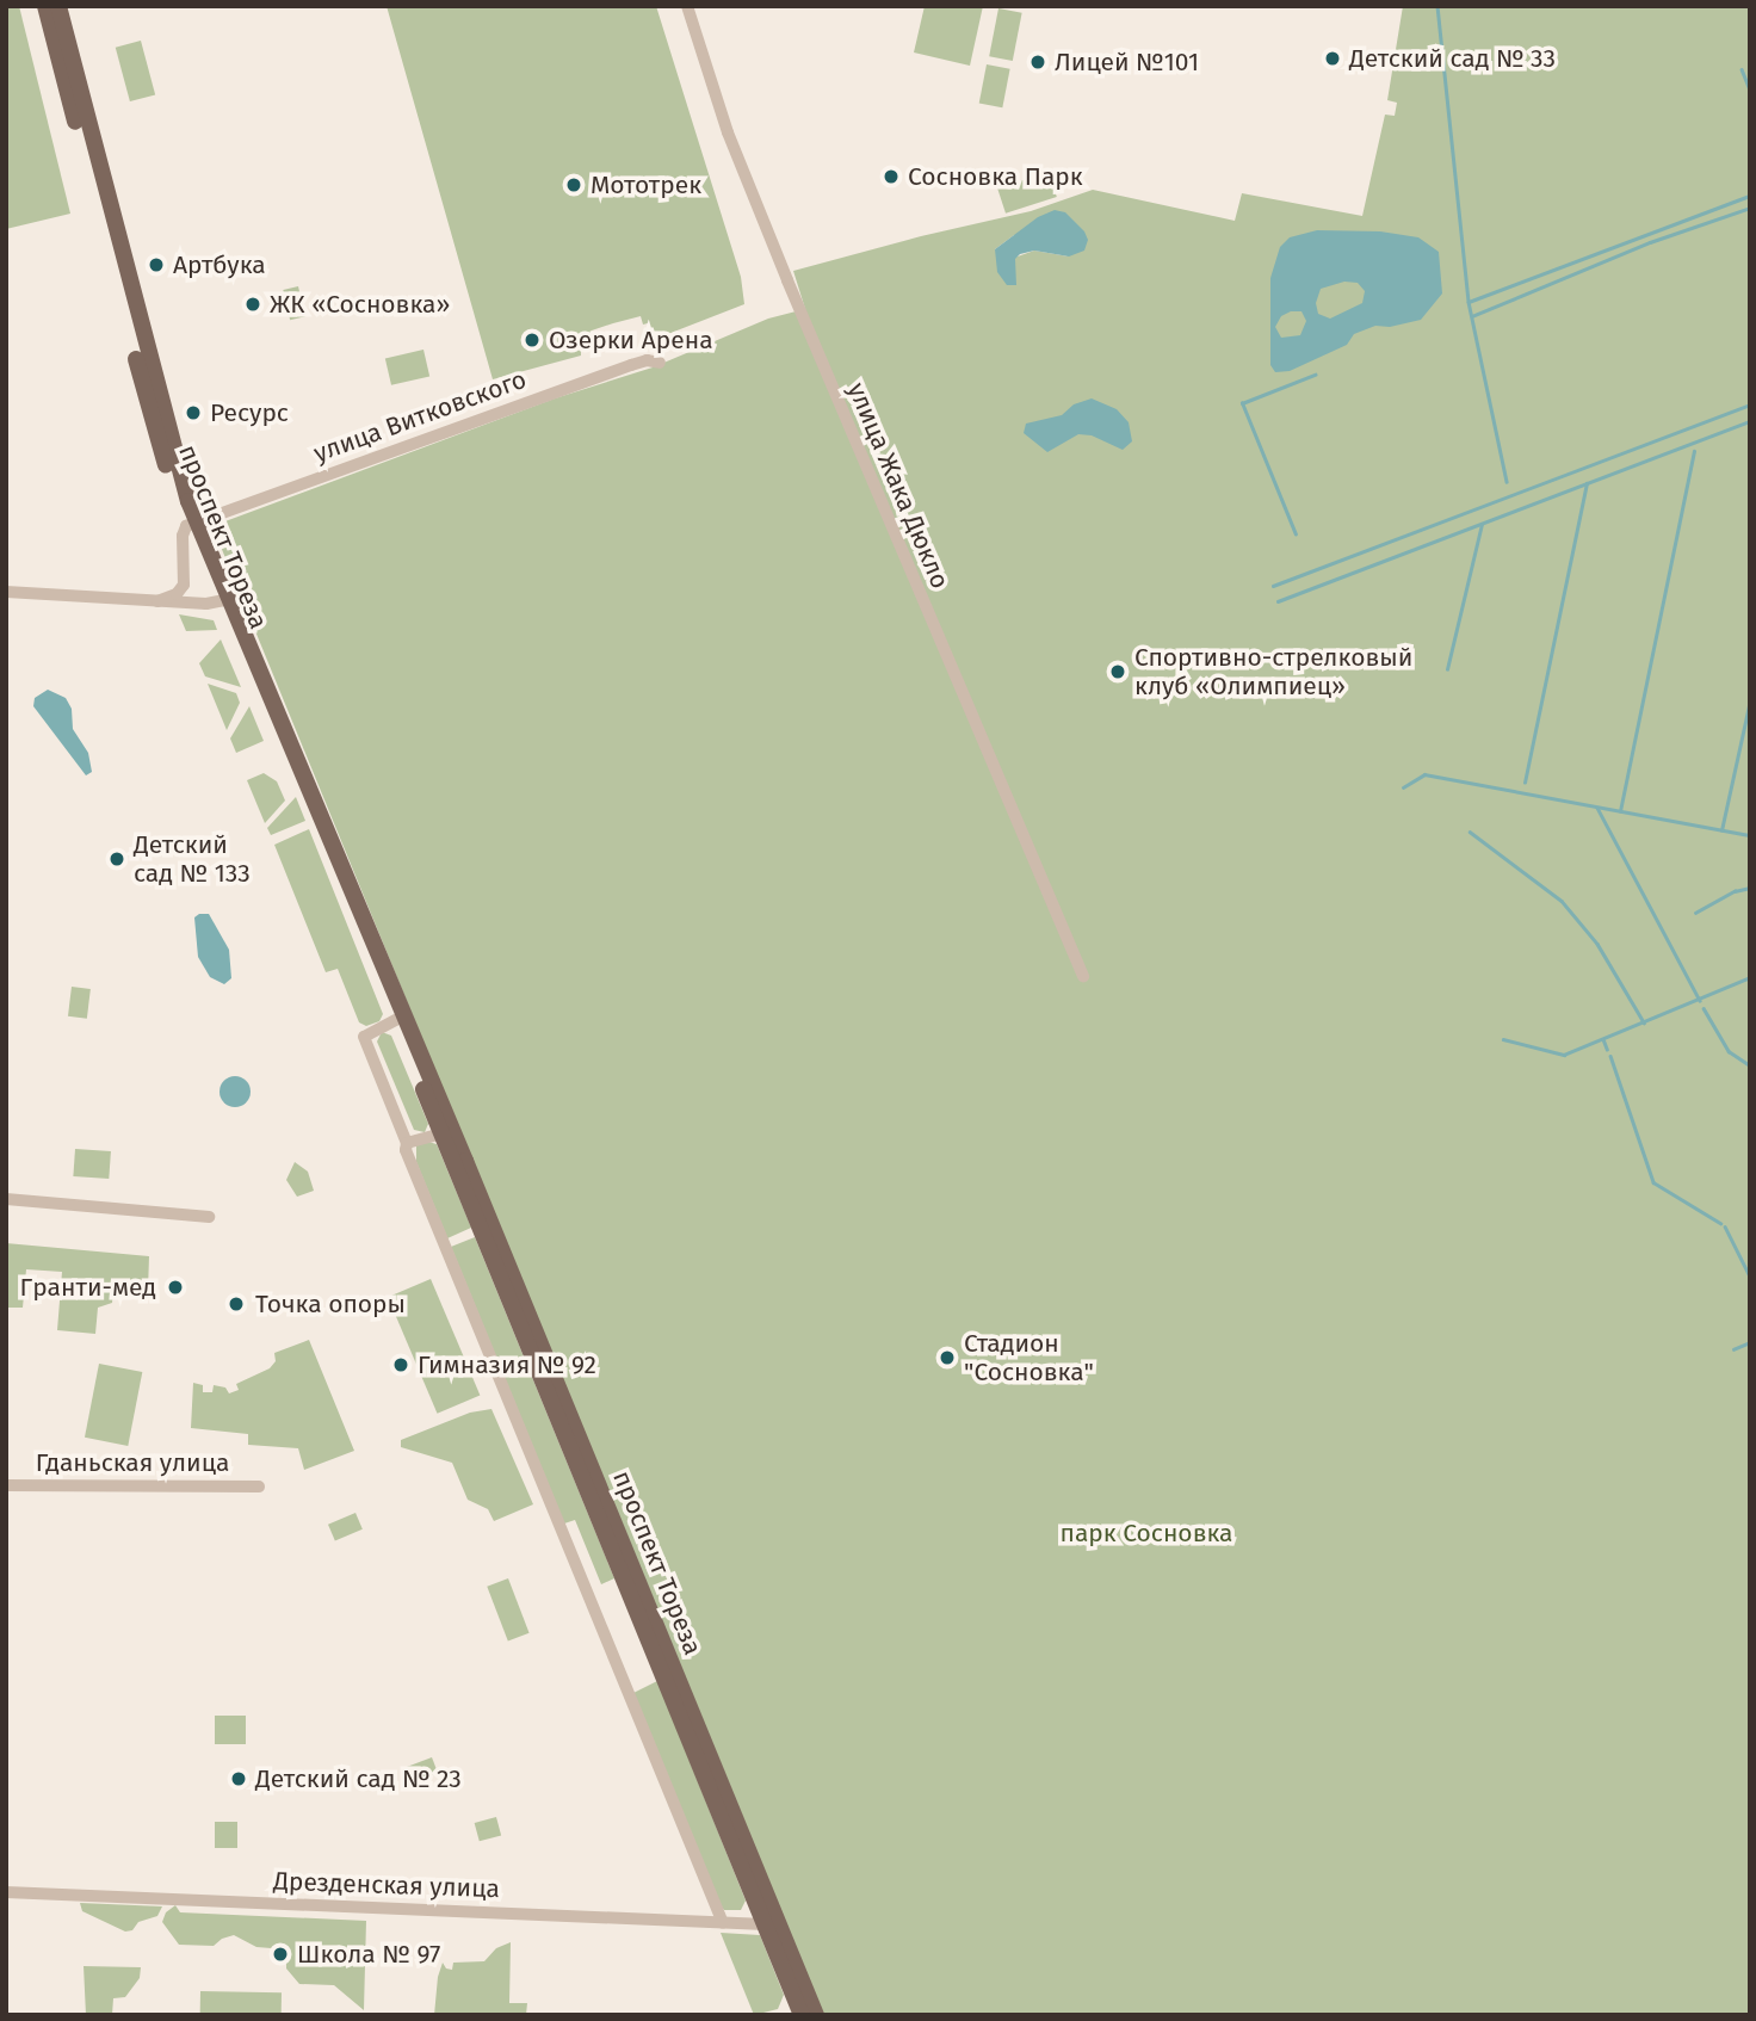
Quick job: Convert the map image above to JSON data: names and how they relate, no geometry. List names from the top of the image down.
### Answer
{
  "streets": {
    "main road": ["проспект Тореза"],
    "street": [
      "улица Витковского",
      "улица Жака Дюкло",
      "Гданьская улица",
      "Дрезденская улица"
    ]
  },
  "crossings": [
    ["улица Витковского", "проспект Тореза"],
    ["проспект Тореза", "Дрезденская улица"]
  ],
  "parks": ["парк Сосновка"],
  "places": [
    "Детский сад № 33",
    "Лицей №101",
    "Сосновка Парк",
    "Мототрек",
    "Артбука",
    "ЖК «Сосновка»",
    "Озерки Арена",
    "Ресурс",
    "Спортивно-стрелковый клуб «Олимпиец»",
    "Детский сад № 133",
    "Гранти-мед",
    "Точка опоры",
    "Стадион \"Сосновка\"",
    "Гимназия № 92",
    "Детский сад № 23",
    "Школа № 97"
  ]
}
